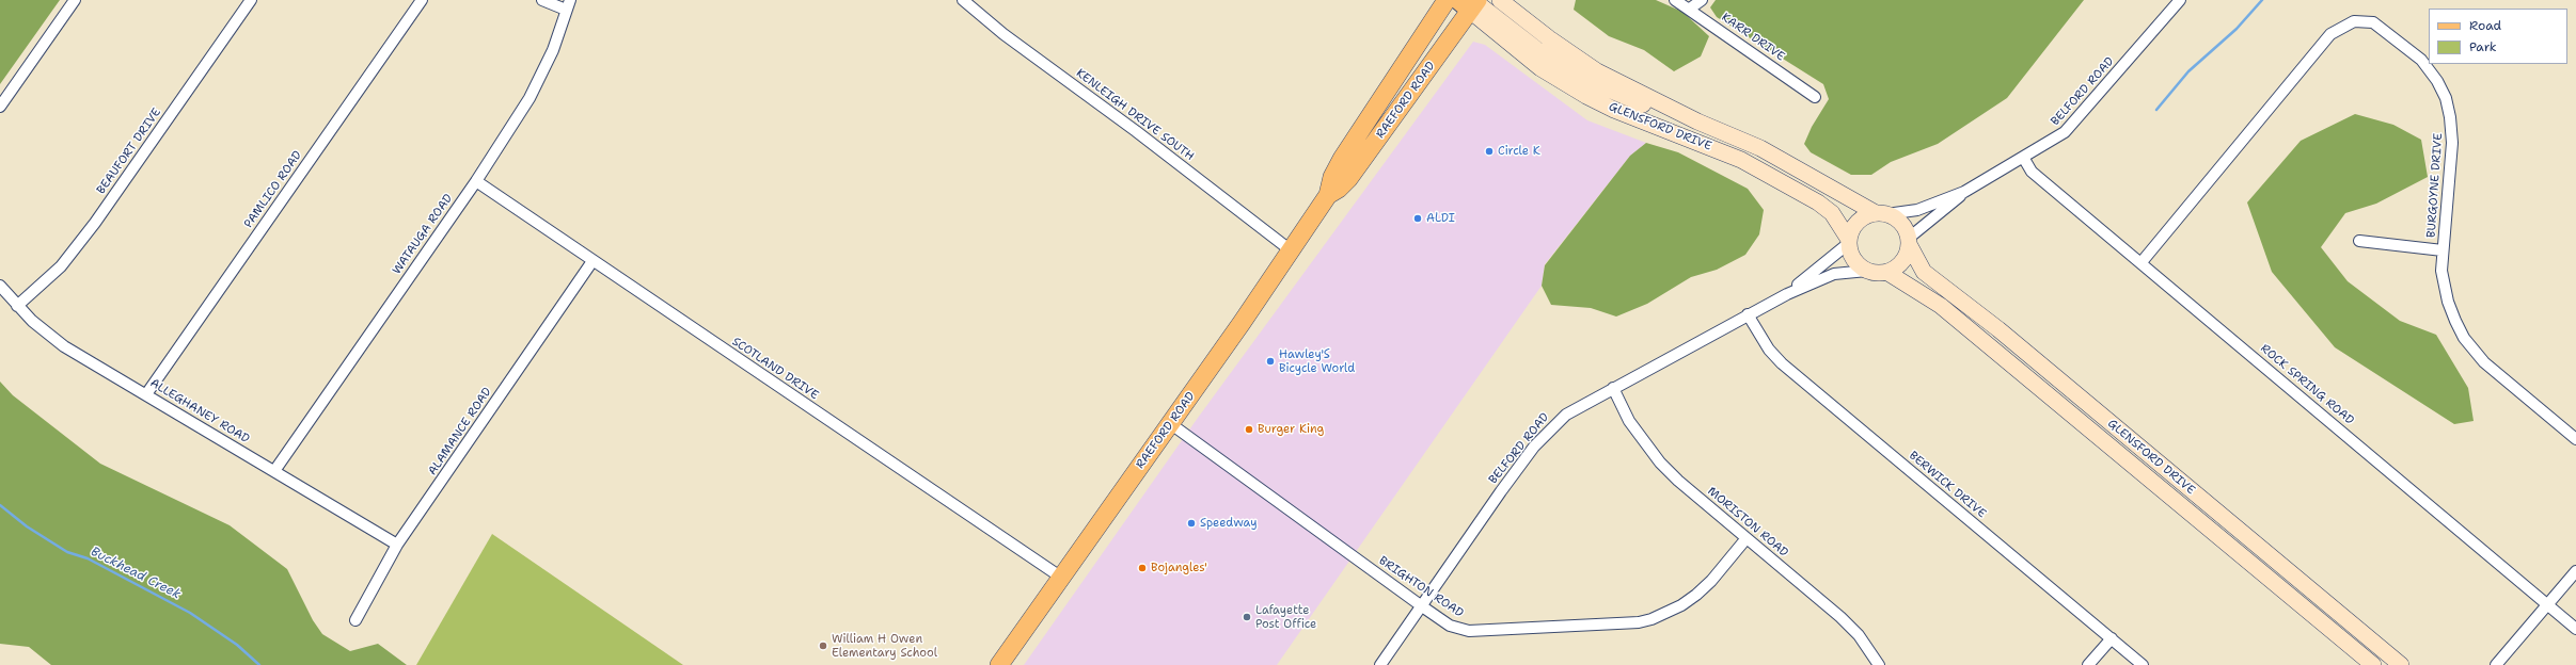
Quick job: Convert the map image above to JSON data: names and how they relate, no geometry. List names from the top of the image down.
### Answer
{
  "streets": {
    "highway": ["RAEFORD ROAD"],
    "main road": ["GLENSFORD DRIVE"],
    "street": [
      "KARR DRIVE",
      "BELFORD ROAD",
      "KENLEIGH DRIVE SOUTH",
      "BEAUFORT DRIVE",
      "BURGOYNE DRIVE",
      "PAMLICO ROAD",
      "WATAUGA ROAD",
      "SCOTLAND DRIVE",
      "ROCK SPRING ROAD",
      "ALLEGHANEY ROAD",
      "ALAMANCE ROAD",
      "BERWICK DRIVE",
      "MORISTON ROAD",
      "BRIGHTON ROAD"
    ]
  },
  "crossings": [
    ["BELFORD ROAD", "GLENSFORD DRIVE"],
    ["BELFORD ROAD", "ROCK SPRING ROAD"],
    ["BELFORD ROAD", "BERWICK DRIVE"],
    ["BELFORD ROAD", "MORISTON ROAD"],
    ["BELFORD ROAD", "BRIGHTON ROAD"],
    ["RAEFORD ROAD", "KENLEIGH DRIVE SOUTH"],
    ["RAEFORD ROAD", "GLENSFORD DRIVE"],
    ["RAEFORD ROAD", "SCOTLAND DRIVE"],
    ["RAEFORD ROAD", "BRIGHTON ROAD"],
    ["BEAUFORT DRIVE", "ALLEGHANEY ROAD"],
    ["BURGOYNE DRIVE", "ROCK SPRING ROAD"],
    ["PAMLICO ROAD", "ALLEGHANEY ROAD"],
    ["WATAUGA ROAD", "SCOTLAND DRIVE"],
    ["WATAUGA ROAD", "ALLEGHANEY ROAD"],
    ["SCOTLAND DRIVE", "ALAMANCE ROAD"],
    ["ALLEGHANEY ROAD", "ALAMANCE ROAD"],
    ["MORISTON ROAD", "BRIGHTON ROAD"]
  ],
  "water": ["Buckhead Creek"],
  "places": [
    "Circle K",
    "ALDI",
    "Hawley'S Bicycle World",
    "Burger King",
    "Speedway",
    "Bojangles'",
    "Lafayette Post Office",
    "William H Owen Elementary School"
  ],
  "legend": ["Road", "Park"]
}
